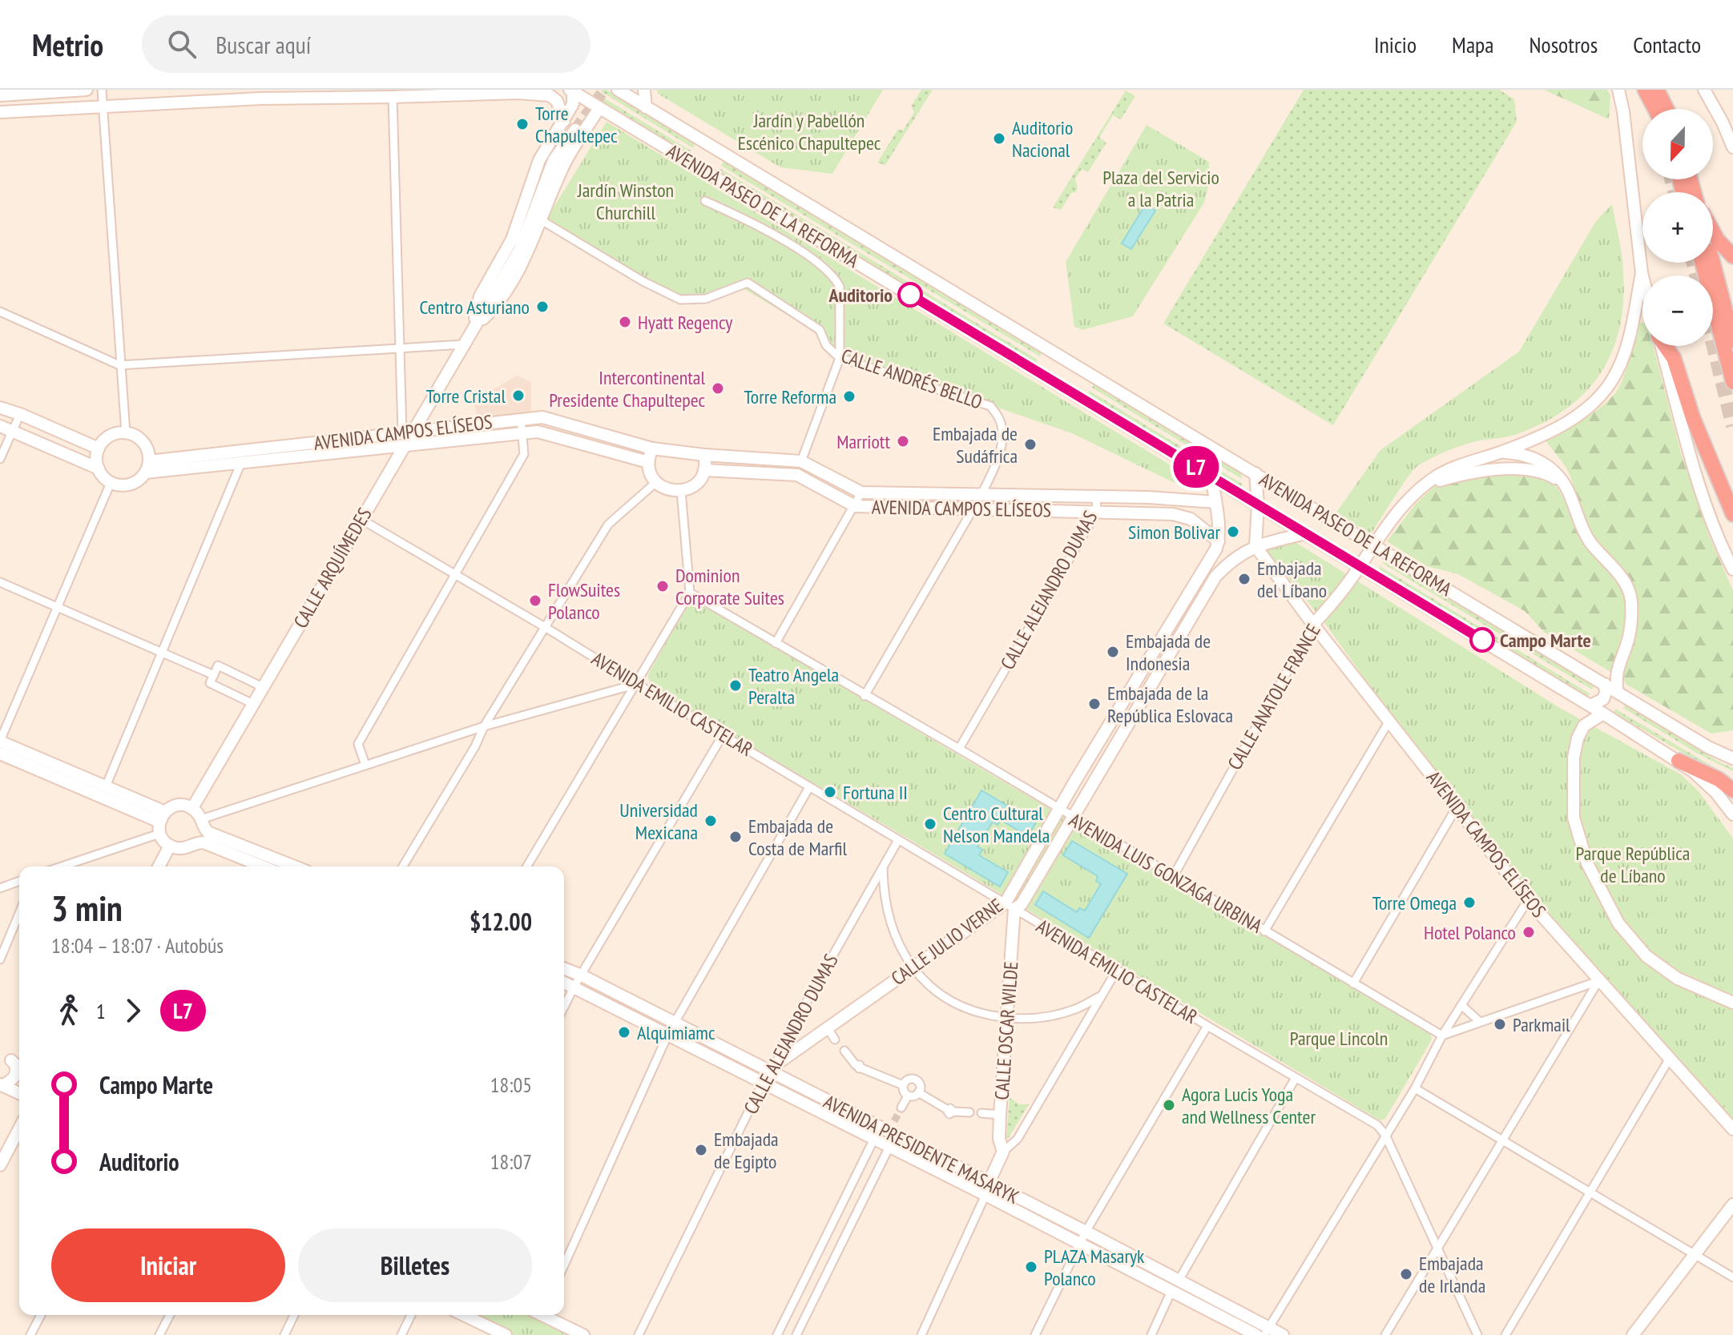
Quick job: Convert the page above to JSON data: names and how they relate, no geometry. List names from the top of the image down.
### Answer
{
  "streets": {
    "street": [
      "AVENIDA PASEO DE LA REFORMA",
      "CALLE ANDRÉS BELLO",
      "AVENIDA CAMPOS ELÍSEOS",
      "CALLE ARQUÍMEDES",
      "CALLE ALEJANDRO DUMAS",
      "CALLE ANATOLE FRANCE",
      "AVENIDA EMILIO CASTELAR",
      "AVENIDA LUIS GONZAGA URBINA",
      "CALLE JULIO VERNE",
      "CALLE OSCAR WILDE",
      "AVENIDA PRESIDENTE MASARYK"
    ]
  },
  "crossings": [
    ["AVENIDA PASEO DE LA REFORMA", "CALLE ARQUÍMEDES"],
    ["AVENIDA PASEO DE LA REFORMA", "CALLE ANATOLE FRANCE"],
    ["AVENIDA PASEO DE LA REFORMA", "CALLE JULIO VERNE"],
    ["CALLE ANDRÉS BELLO", "AVENIDA CAMPOS ELÍSEOS"],
    ["CALLE ANDRÉS BELLO", "CALLE ARQUÍMEDES"],
    ["CALLE ANDRÉS BELLO", "AVENIDA LUIS GONZAGA URBINA"],
    ["AVENIDA CAMPOS ELÍSEOS", "CALLE ARQUÍMEDES"],
    ["AVENIDA CAMPOS ELÍSEOS", "CALLE ALEJANDRO DUMAS"],
    ["AVENIDA CAMPOS ELÍSEOS", "CALLE ANATOLE FRANCE"],
    ["AVENIDA CAMPOS ELÍSEOS", "CALLE JULIO VERNE"],
    ["CALLE ARQUÍMEDES", "AVENIDA EMILIO CASTELAR"],
    ["CALLE ALEJANDRO DUMAS", "AVENIDA EMILIO CASTELAR"],
    ["CALLE ALEJANDRO DUMAS", "AVENIDA LUIS GONZAGA URBINA"],
    ["CALLE ALEJANDRO DUMAS", "CALLE JULIO VERNE"],
    ["CALLE ALEJANDRO DUMAS", "AVENIDA PRESIDENTE MASARYK"],
    ["CALLE ANATOLE FRANCE", "AVENIDA LUIS GONZAGA URBINA"],
    ["AVENIDA EMILIO CASTELAR", "CALLE JULIO VERNE"],
    ["AVENIDA EMILIO CASTELAR", "CALLE OSCAR WILDE"],
    ["AVENIDA LUIS GONZAGA URBINA", "CALLE JULIO VERNE"],
    ["CALLE JULIO VERNE", "CALLE OSCAR WILDE"],
    ["CALLE JULIO VERNE", "AVENIDA PRESIDENTE MASARYK"]
  ],
  "parks": [
    "Jardín y Pabellón Escénico Chapultepec",
    "Plaza del Servicio a la Patria",
    "Jardín Winston Churchill",
    "Parque República de Líbano",
    "Parque Lincoln"
  ],
  "places": [
    "Torre Chapultepec",
    "Auditorio Nacional",
    "Auditorio",
    "Centro Asturiano",
    "Hyatt Regency",
    "Intercontinental Presidente Chapultepec",
    "Torre Cristal",
    "Torre Reforma",
    "Marriott",
    "Embajada de Sudáfrica",
    "Simon Bolivar",
    "Embajada del Líbano",
    "Dominion Corporate Suites",
    "FlowSuites Polanco",
    "Campo Marte",
    "Embajada de Indonesia",
    "Teatro Angela Peralta",
    "Embajada de la República Eslovaca",
    "Fortuna II",
    "Universidad Mexicana",
    "Centro Cultural Nelson Mandela",
    "Embajada de Costa de Marfil",
    "Torre Omega",
    "Hotel Polanco",
    "Parkmail",
    "Alquimiamc",
    "Agora Lucis Yoga and Wellness Center",
    "Embajada de Egipto",
    "PLAZA Masaryk Polanco",
    "Embajada de Irlanda"
  ],
  "lines": ["bus line L7"],
  "north": "bottom",
  "page": {
    "header": "Metrio",
    "search": "Buscar aquí",
    "nav": [
      "Inicio",
      "Mapa",
      "Nosotros",
      "Contacto"
    ],
    "on_map": "L7",
    "map_buttons": ["+", "−"],
    "heading": ["3 min", "18:04 – 18:07 · Autobús", "$12.00"],
    "legs": ["1", "L7"],
    "list": [
      {
        "name": "Campo Marte",
        "value": "18:05"
      },
      {
        "name": "Auditorio",
        "value": "18:07"
      }
    ],
    "buttons": ["Iniciar", "Billetes"]
  }
}
